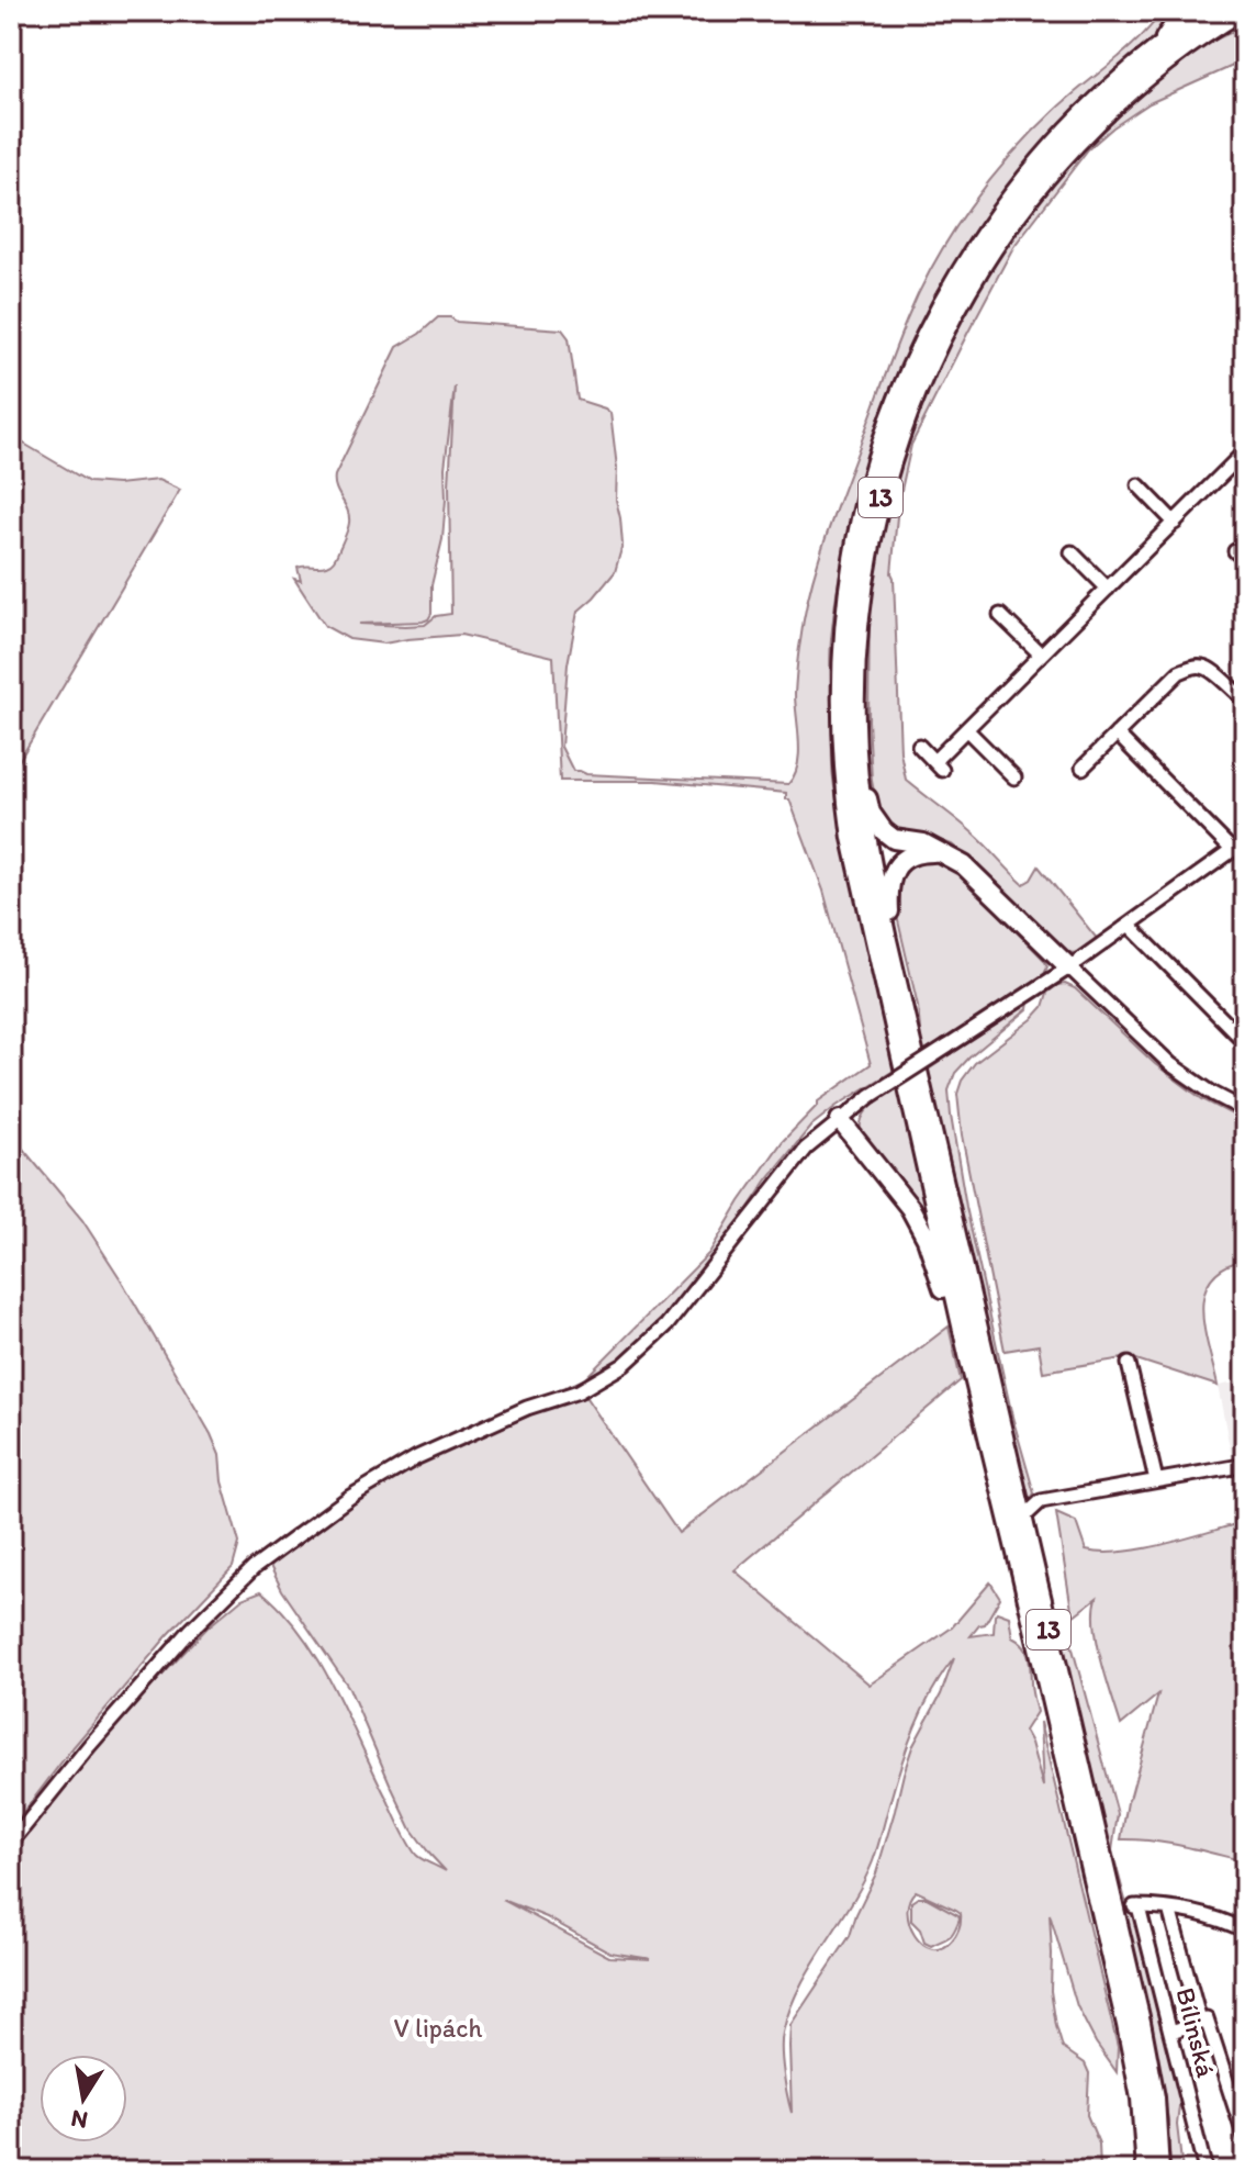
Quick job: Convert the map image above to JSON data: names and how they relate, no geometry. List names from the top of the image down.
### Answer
{
  "streets": {
    "highway": ["13"],
    "street": ["Bílinská"]
  },
  "parks": ["V lipách"],
  "north": "bottom"
}
